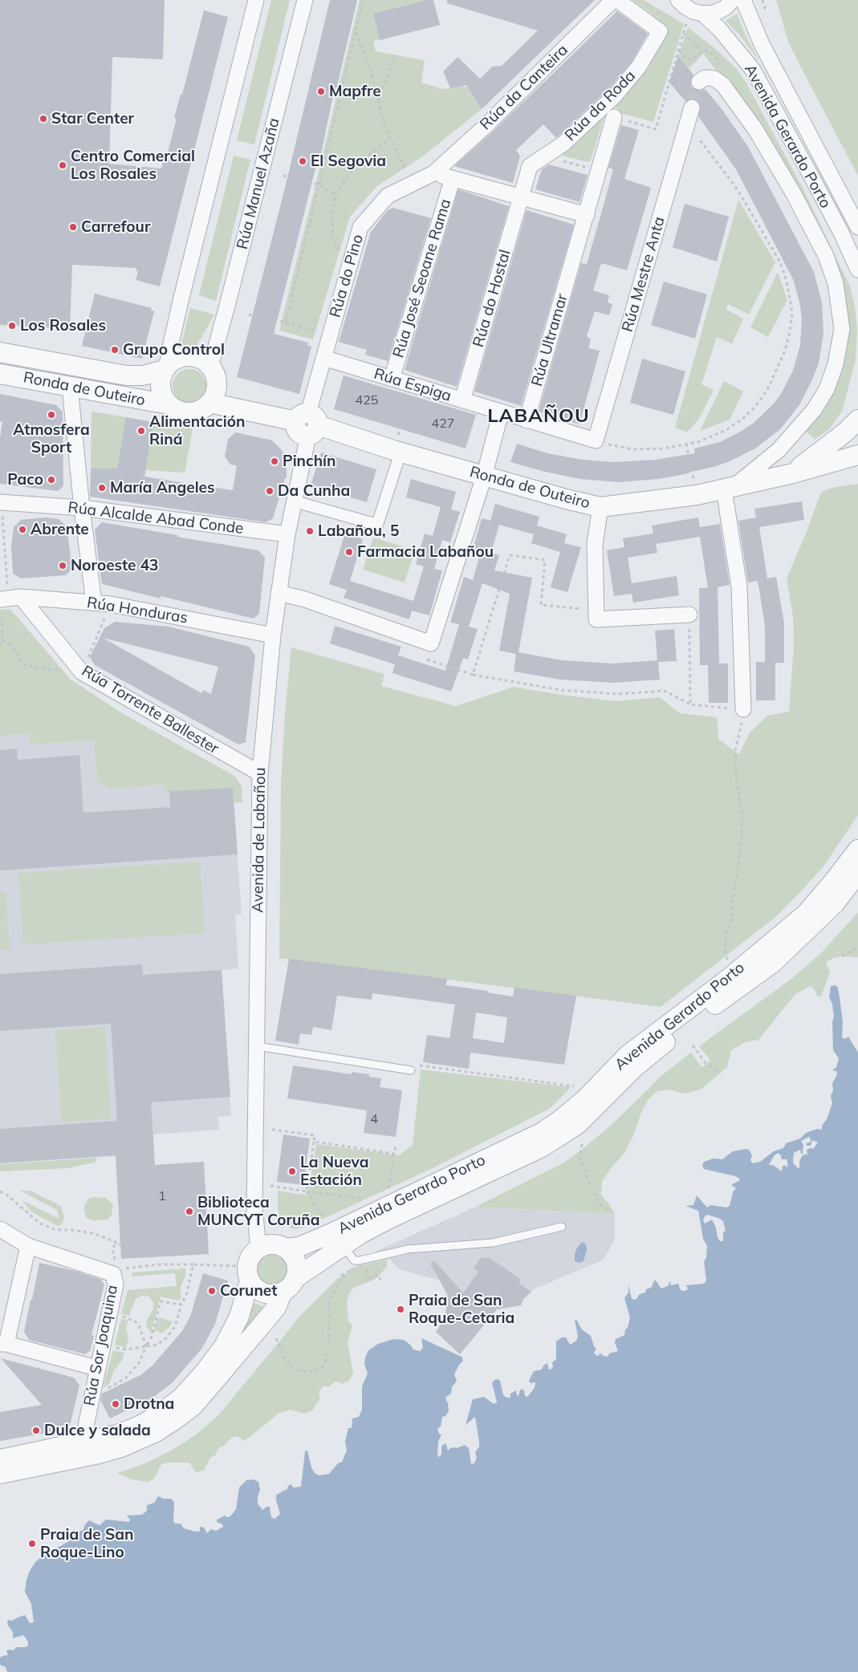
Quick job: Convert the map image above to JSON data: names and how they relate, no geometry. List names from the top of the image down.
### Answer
{
  "streets": {
    "street": [
      "Rúa da Canteira",
      "Rúa da Roda",
      "Avenida Gerardo Porto",
      "Rúa Manuel Azaña",
      "Rúa Mestre Anta",
      "Rúa do Pino",
      "Rúa José Seoane Rama",
      "Rúa do Hostal",
      "Rúa Ultramar",
      "Rúa Espiga",
      "Ronda de Outeiro",
      "Rúa Alcalde Abad Conde",
      "Rúa Honduras",
      "Rúa Torrente Ballester",
      "Avenida de Labañou",
      "Rúa Sor Joaquina"
    ]
  },
  "crossings": [
    ["Rúa da Canteira", "Rúa do Pino"],
    ["Rúa da Roda", "Rúa do Hostal"],
    ["Avenida Gerardo Porto", "Avenida de Labañou"],
    ["Rúa Manuel Azaña", "Ronda de Outeiro"],
    ["Rúa Mestre Anta", "Rúa Espiga"],
    ["Rúa do Pino", "Rúa Espiga"],
    ["Rúa do Pino", "Ronda de Outeiro"],
    ["Rúa do Pino", "Avenida de Labañou"],
    ["Rúa José Seoane Rama", "Rúa Espiga"],
    ["Rúa do Hostal", "Rúa Espiga"],
    ["Rúa Ultramar", "Rúa Espiga"],
    ["Ronda de Outeiro", "Avenida de Labañou"],
    ["Rúa Alcalde Abad Conde", "Avenida de Labañou"],
    ["Rúa Honduras", "Rúa Torrente Ballester"],
    ["Rúa Honduras", "Avenida de Labañou"],
    ["Rúa Torrente Ballester", "Avenida de Labañou"]
  ],
  "districts": ["LABAÑOU"],
  "places": [
    "Mapfre",
    "Star Center",
    "El Segovia",
    "Centro Comercial Los Rosales",
    "Carrefour",
    "Los Rosales",
    "Grupo Control",
    "Atmosfera Sport",
    "Alimentación Riná",
    "Pinchín",
    "Paco",
    "María Angeles",
    "Da Cunha",
    "Abrente",
    "Labañou, 5",
    "Farmacia Labañou",
    "Noroeste 43",
    "La Nueva Estación",
    "Biblioteca MUNCYT Coruña",
    "Corunet",
    "Praia de San Roque-Cetaria",
    "Drotna",
    "Dulce y salada",
    "Praia de San Roque-Lino"
  ],
  "house_numbers": [
    "425",
    "427",
    "4",
    "1"
  ]
}
